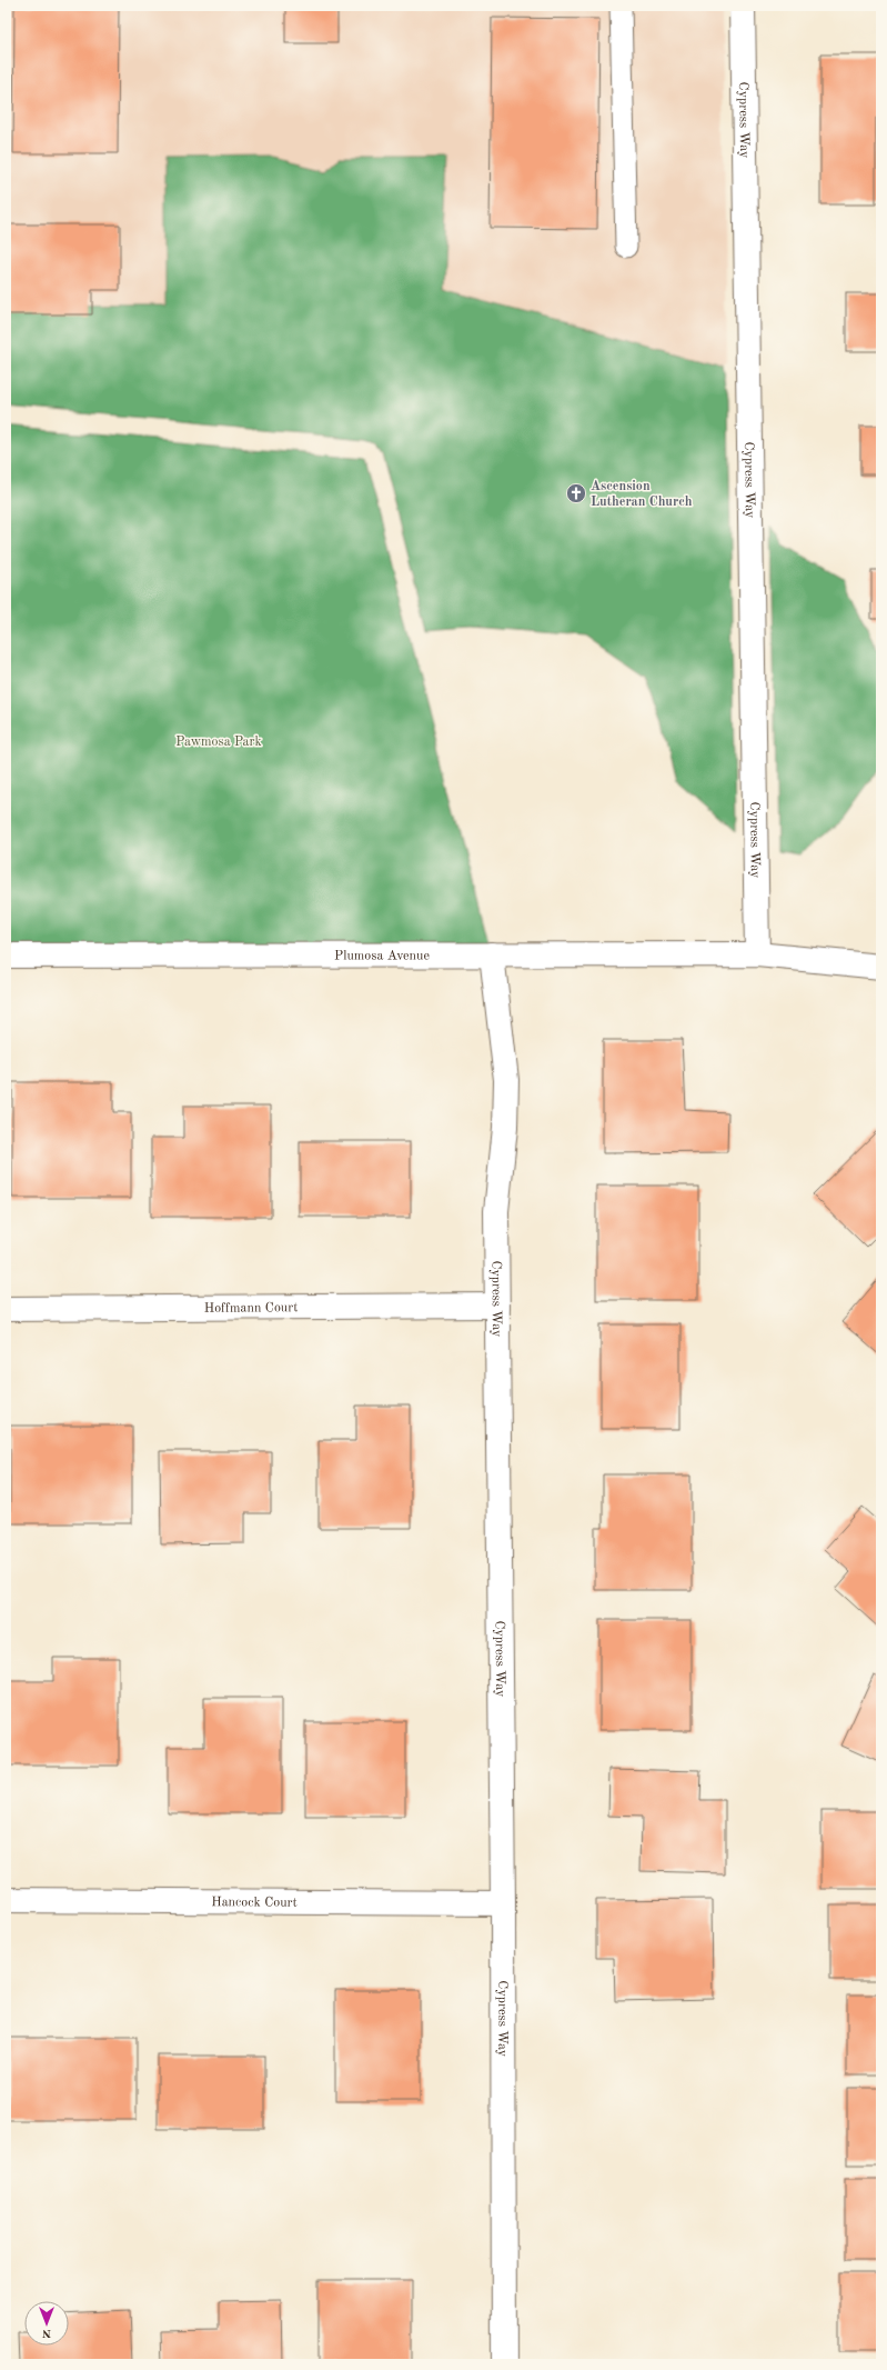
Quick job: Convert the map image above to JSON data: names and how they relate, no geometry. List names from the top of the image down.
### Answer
{
  "streets": {
    "street": [
      "Cypress Way",
      "Plumosa Avenue",
      "Hoffmann Court",
      "Hancock Court"
    ]
  },
  "crossings": [
    ["Cypress Way", "Plumosa Avenue"],
    ["Cypress Way", "Hoffmann Court"],
    ["Cypress Way", "Hancock Court"]
  ],
  "parks": ["Pawmosa Park"],
  "places": {
    "church": ["Ascension Lutheran Church"]
  },
  "north": "bottom"
}
